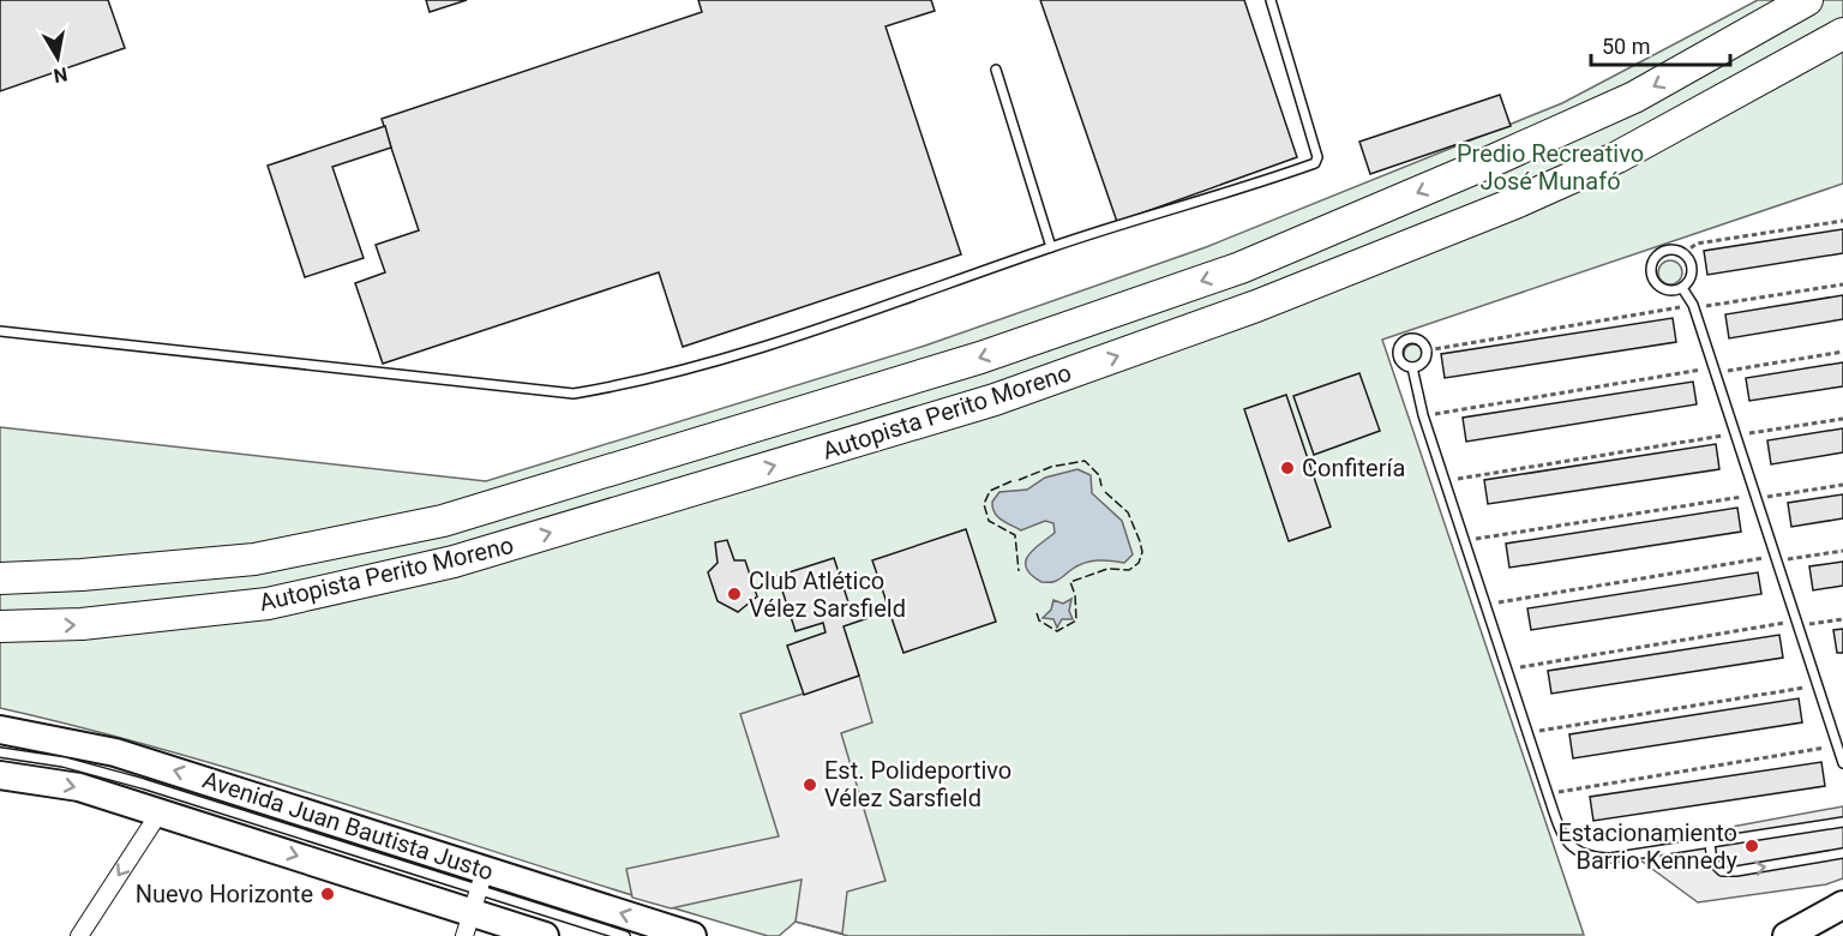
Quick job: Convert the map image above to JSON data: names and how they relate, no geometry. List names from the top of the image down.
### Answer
{
  "streets": {
    "highway": ["Autopista Perito Moreno"],
    "main road": ["Avenida Juan Bautista Justo"]
  },
  "parks": ["Predio Recreativo José Munafó"],
  "places": [
    "Confitería",
    "Club Atlético Vélez Sarsfield",
    "Est. Polideportivo Vélez Sarsfield",
    "Estacionamiento Barrio Kennedy",
    "Nuevo Horizonte"
  ],
  "scale_bar": "50 m",
  "north": "bottom"
}
